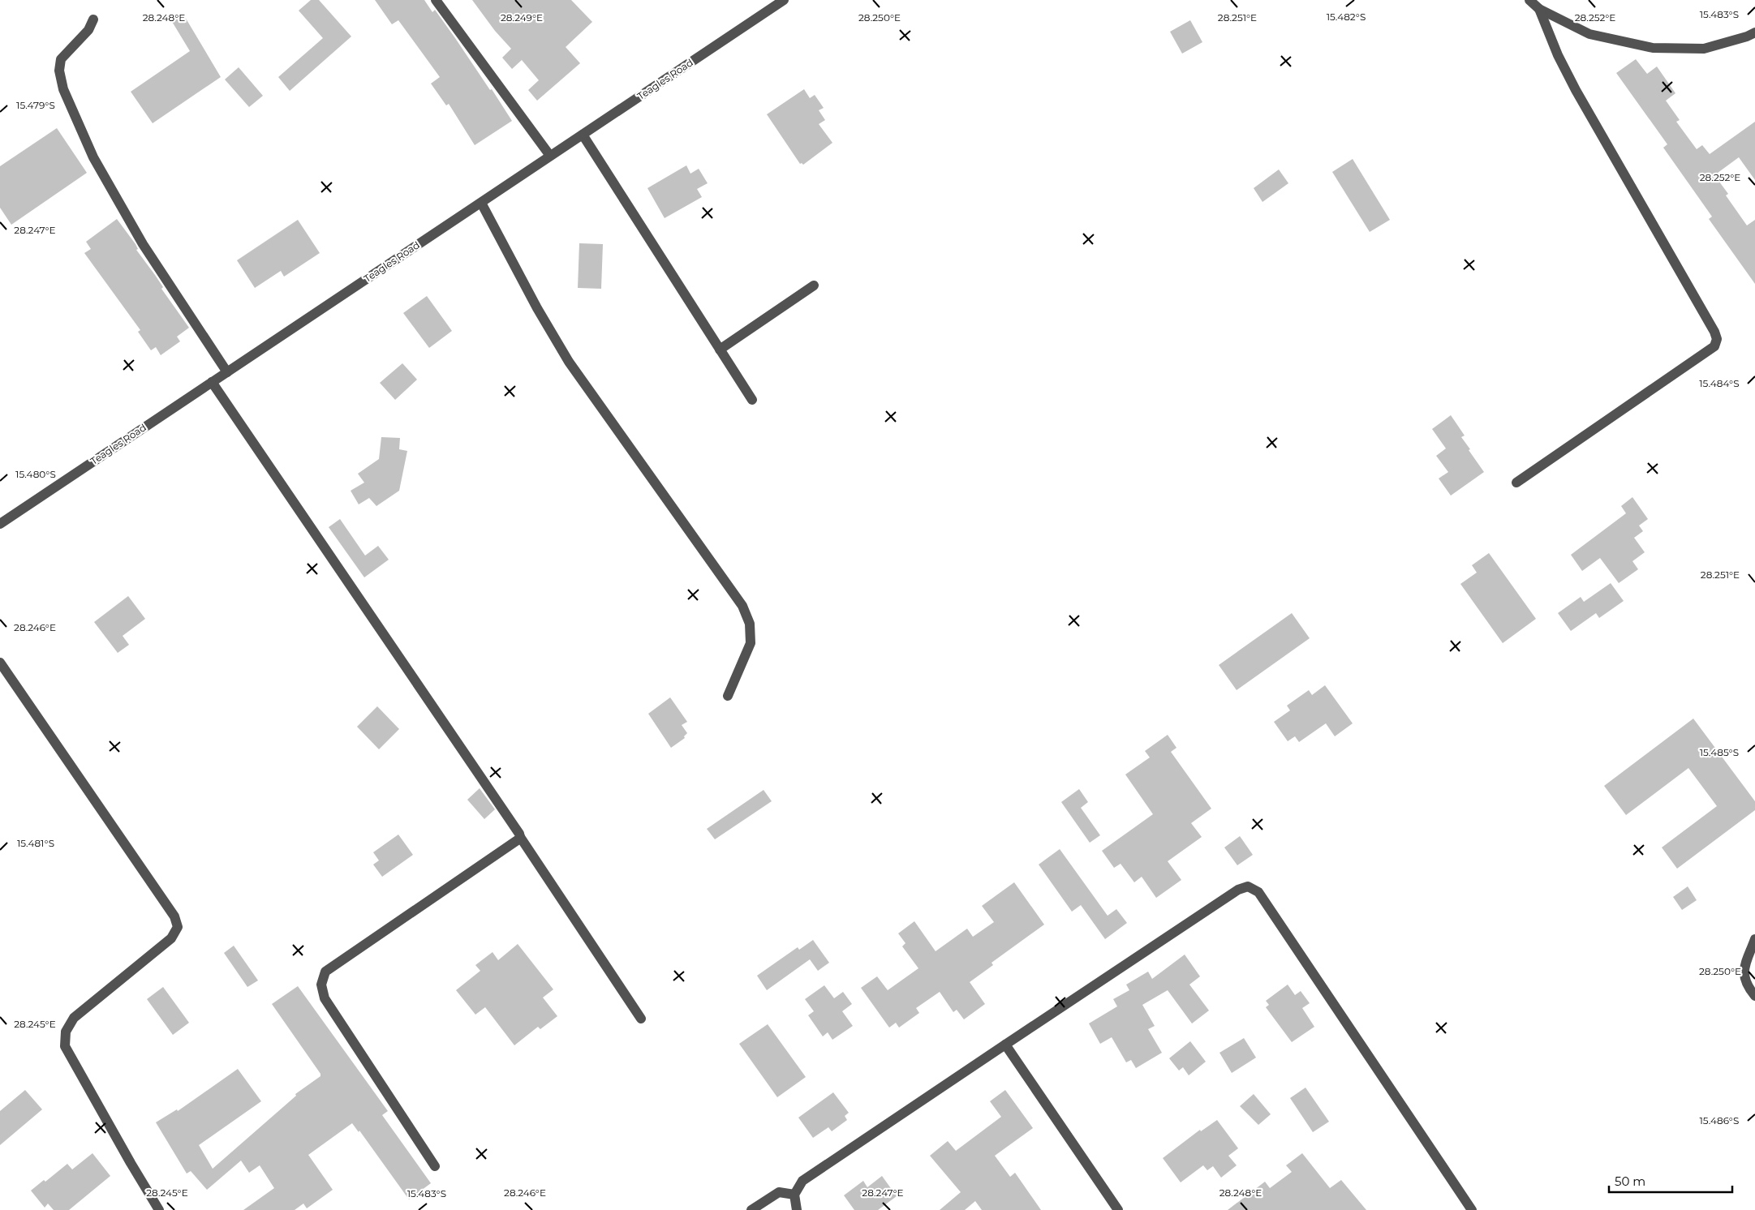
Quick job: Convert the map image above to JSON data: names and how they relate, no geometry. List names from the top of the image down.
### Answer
{
  "streets": {
    "street": ["Teagles Road"]
  },
  "scale_bar": "50 m",
  "coordinates": [
    "15.483°S",
    "15.482°S",
    "28.248°E",
    "28.249°E",
    "28.250°E",
    "28.252°E",
    "28.251°E",
    "15.479°S",
    "28.247°E",
    "15.484°S",
    "15.480°S",
    "28.246°E",
    "15.485°S",
    "15.481°S",
    "28.245°E",
    "15.486°S"
  ]
}
